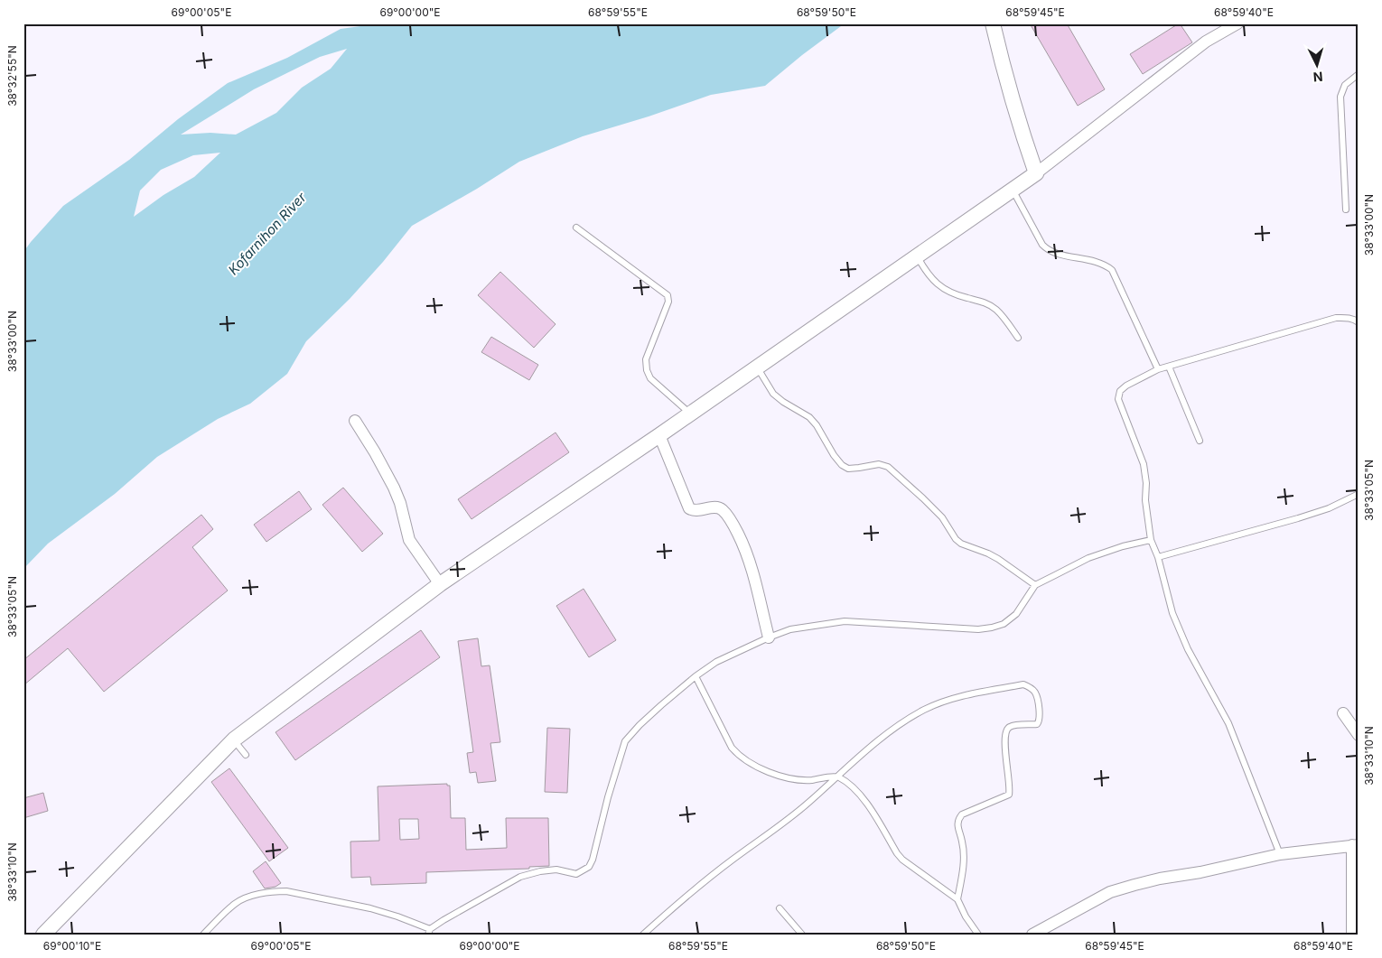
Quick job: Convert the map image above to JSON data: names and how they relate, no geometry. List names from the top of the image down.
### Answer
{
  "water": ["Kofarnihon River"],
  "north": "bottom",
  "coordinates": [
    "69°00'05\"E",
    "69°00'00\"E",
    "68°59'55\"E",
    "68°59'50\"E",
    "68°59'45\"E",
    "68°59'40\"E",
    "38°32'55\"N",
    "38°33'00\"N",
    "38°33'05\"N",
    "38°33'10\"N",
    "69°00'10\"E"
  ]
}
